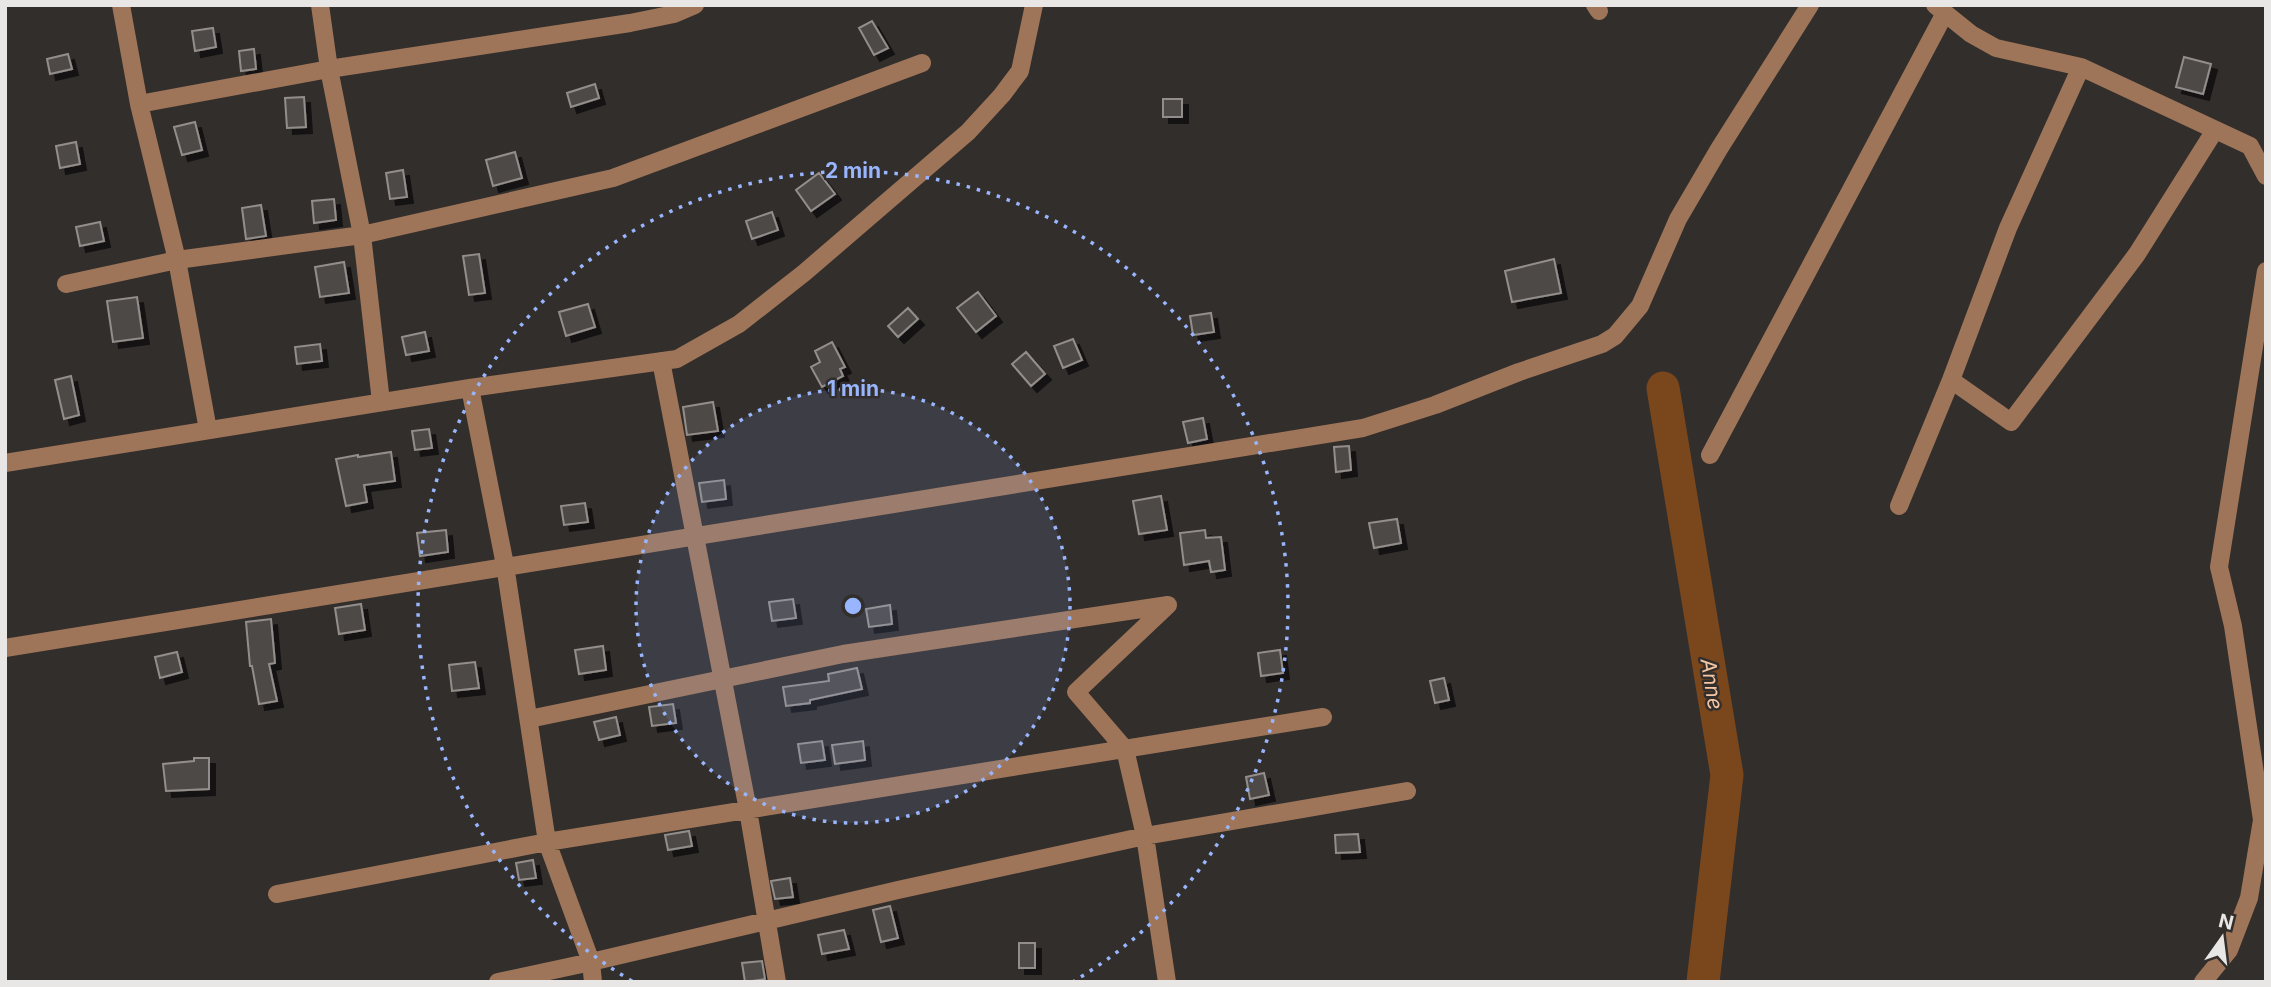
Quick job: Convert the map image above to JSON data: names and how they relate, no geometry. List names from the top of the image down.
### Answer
{
  "water": ["Anne"],
  "north": "top",
  "rings": ["2 min", "1 min"]
}
